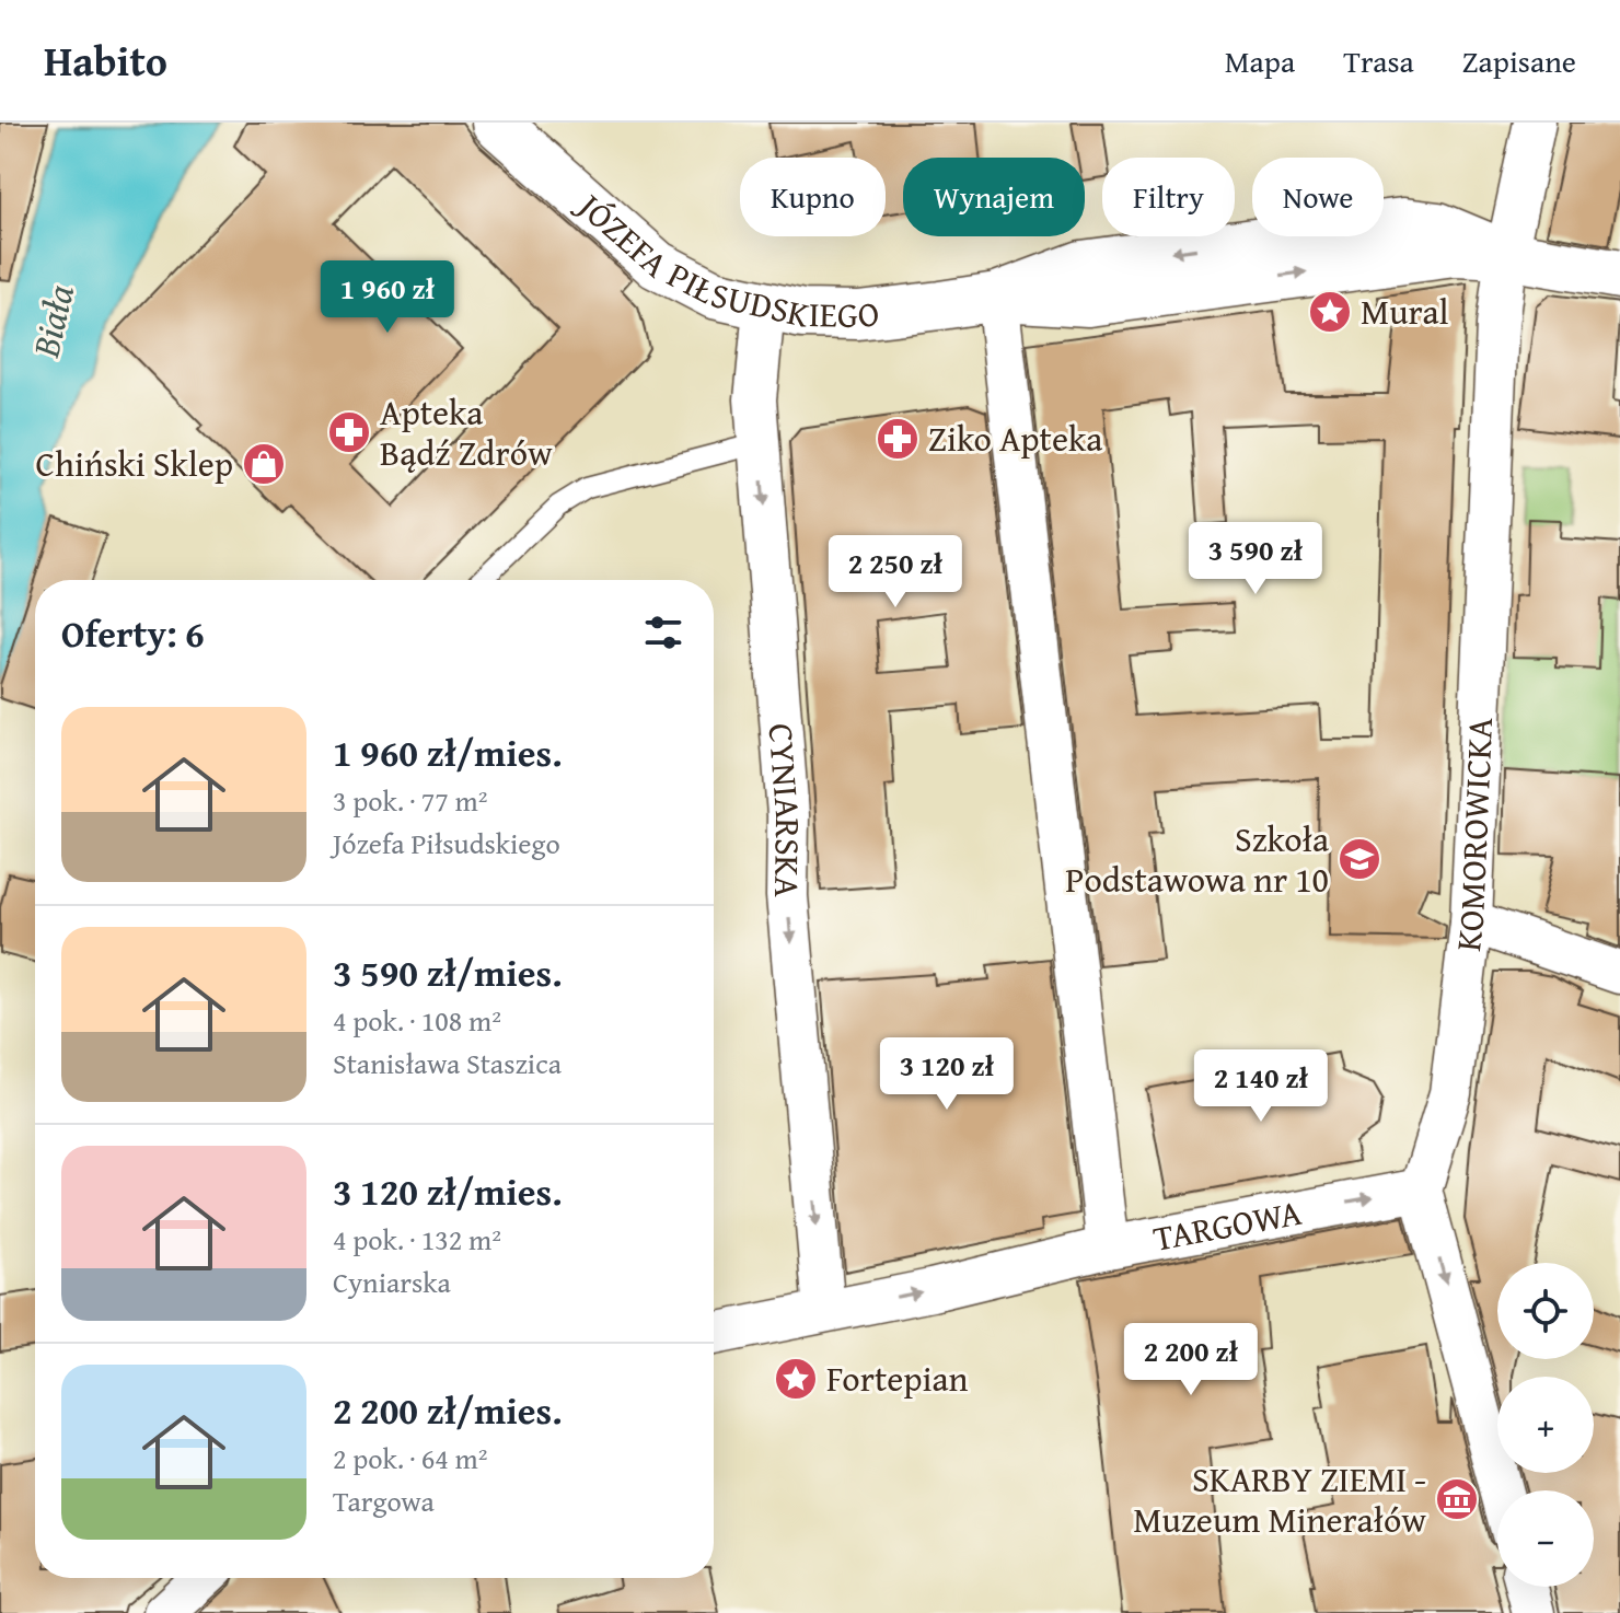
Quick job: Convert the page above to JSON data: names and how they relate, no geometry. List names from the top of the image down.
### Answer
{
  "streets": {
    "street": [
      "JÓZEFA PIŁSUDSKIEGO",
      "CYNIARSKA",
      "KOMOROWICKA",
      "TARGOWA"
    ]
  },
  "crossings": [
    ["JÓZEFA PIŁSUDSKIEGO", "CYNIARSKA"],
    ["JÓZEFA PIŁSUDSKIEGO", "KOMOROWICKA"],
    ["CYNIARSKA", "TARGOWA"],
    ["KOMOROWICKA", "TARGOWA"]
  ],
  "one_way": ["TARGOWA"],
  "water": ["Biała"],
  "places": {
    "place": ["Mural", "Fortepian"],
    "pharmacy": ["Apteka Bądź Zdrów", "Ziko Apteka"],
    "shop": ["Chiński Sklep"],
    "school or university": ["Szkoła Podstawowa nr 10"],
    "museum": ["SKARBY ZIEMI - Muzeum Minerałów"]
  },
  "page": {
    "header": "Habito",
    "nav": ["Mapa", "Trasa", "Zapisane"],
    "chip": [
      "Kupno",
      "Wynajem",
      "Filtry",
      "Nowe"
    ],
    "price": [
      "1 960 zł",
      "3 590 zł",
      "2 250 zł",
      "3 120 zł",
      "2 140 zł",
      "2 200 zł"
    ],
    "heading": "Oferty: 6",
    "list": [
      {
        "name": "1 960 zł/mies.",
        "note": "3 pok. · 77 m² · Józefa Piłsudskiego"
      },
      {
        "name": "3 590 zł/mies.",
        "note": "4 pok. · 108 m² · Stanisława Staszica"
      },
      {
        "name": "3 120 zł/mies.",
        "note": "4 pok. · 132 m² · Cyniarska"
      },
      {
        "name": "2 200 zł/mies.",
        "note": "2 pok. · 64 m² · Targowa"
      }
    ],
    "map_buttons": ["+", "−"]
  }
}
